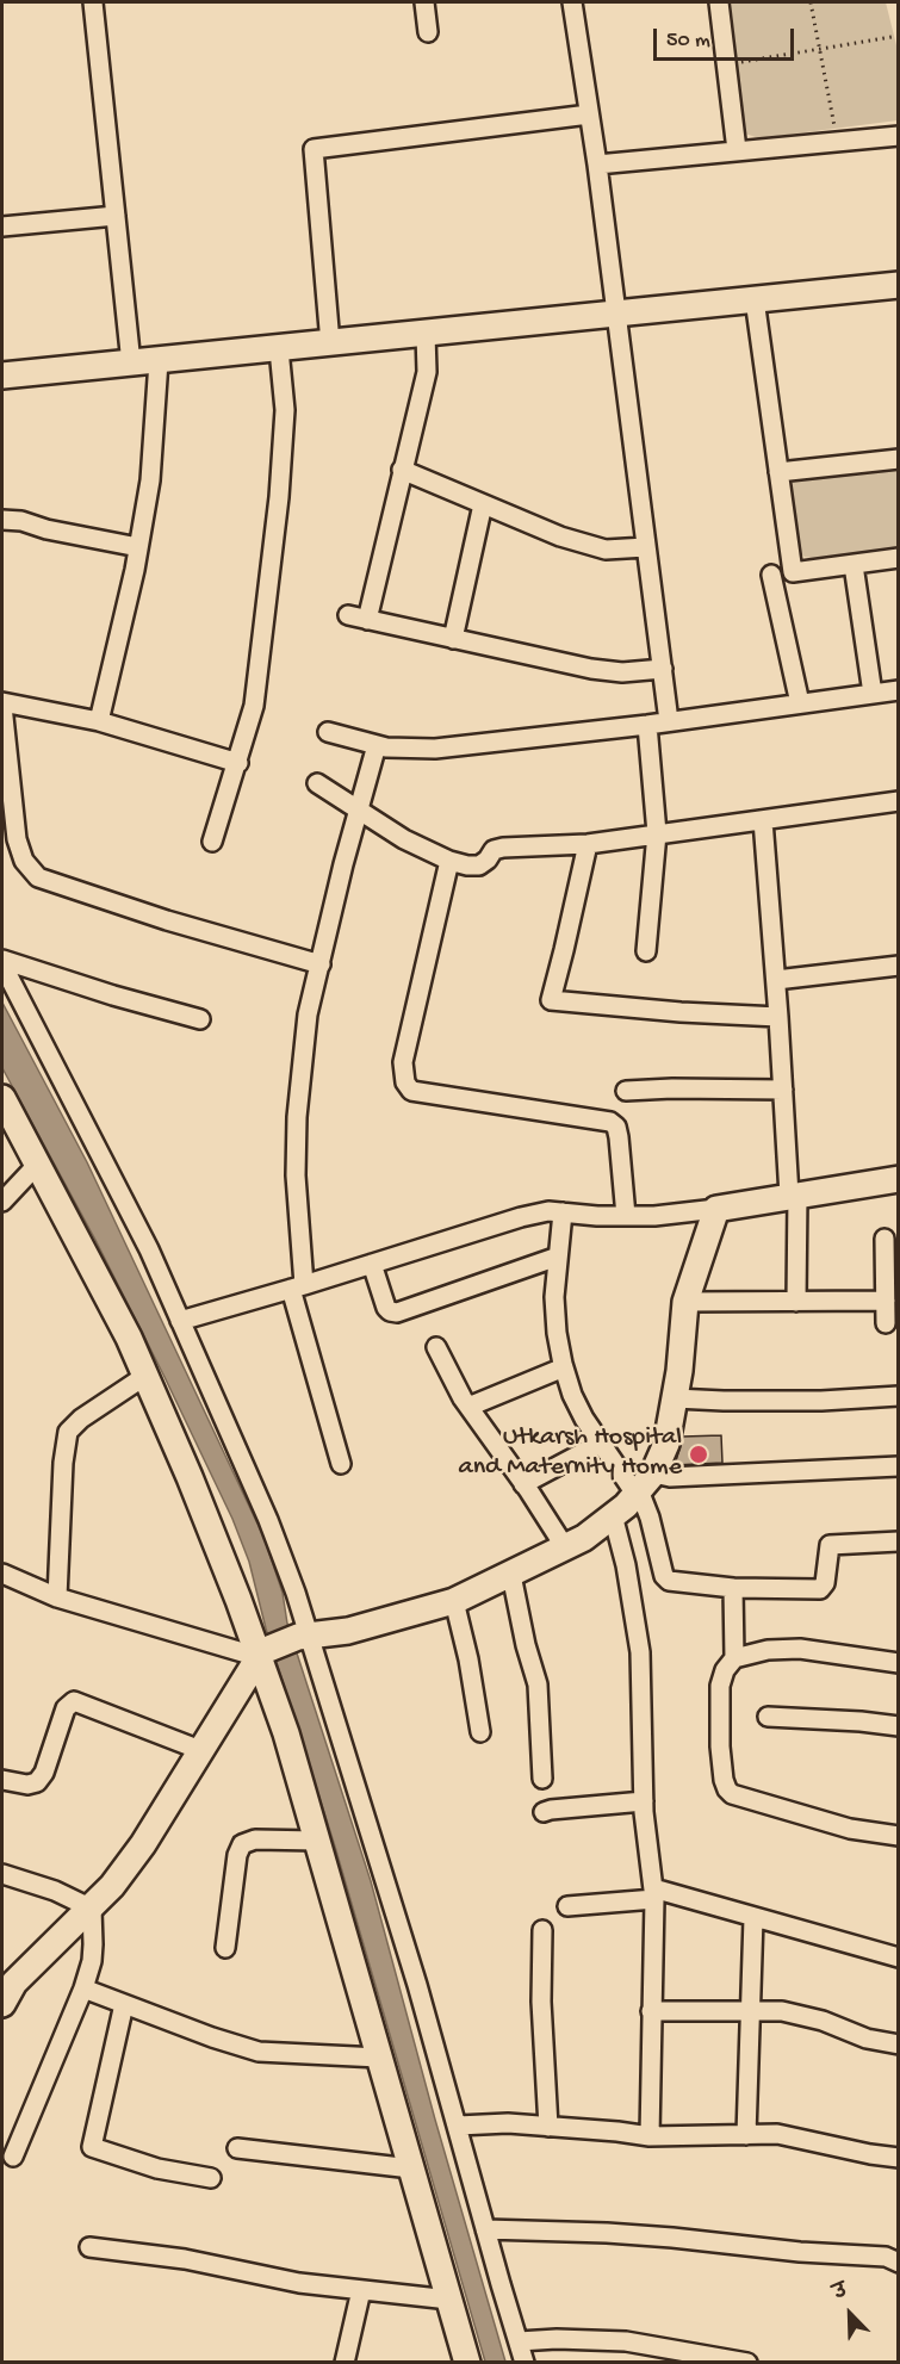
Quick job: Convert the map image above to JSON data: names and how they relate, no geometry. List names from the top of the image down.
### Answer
{
  "places": ["Utkarsh Hospital and Maternity Home"],
  "scale_bar": "50 m",
  "north": "top left"
}
